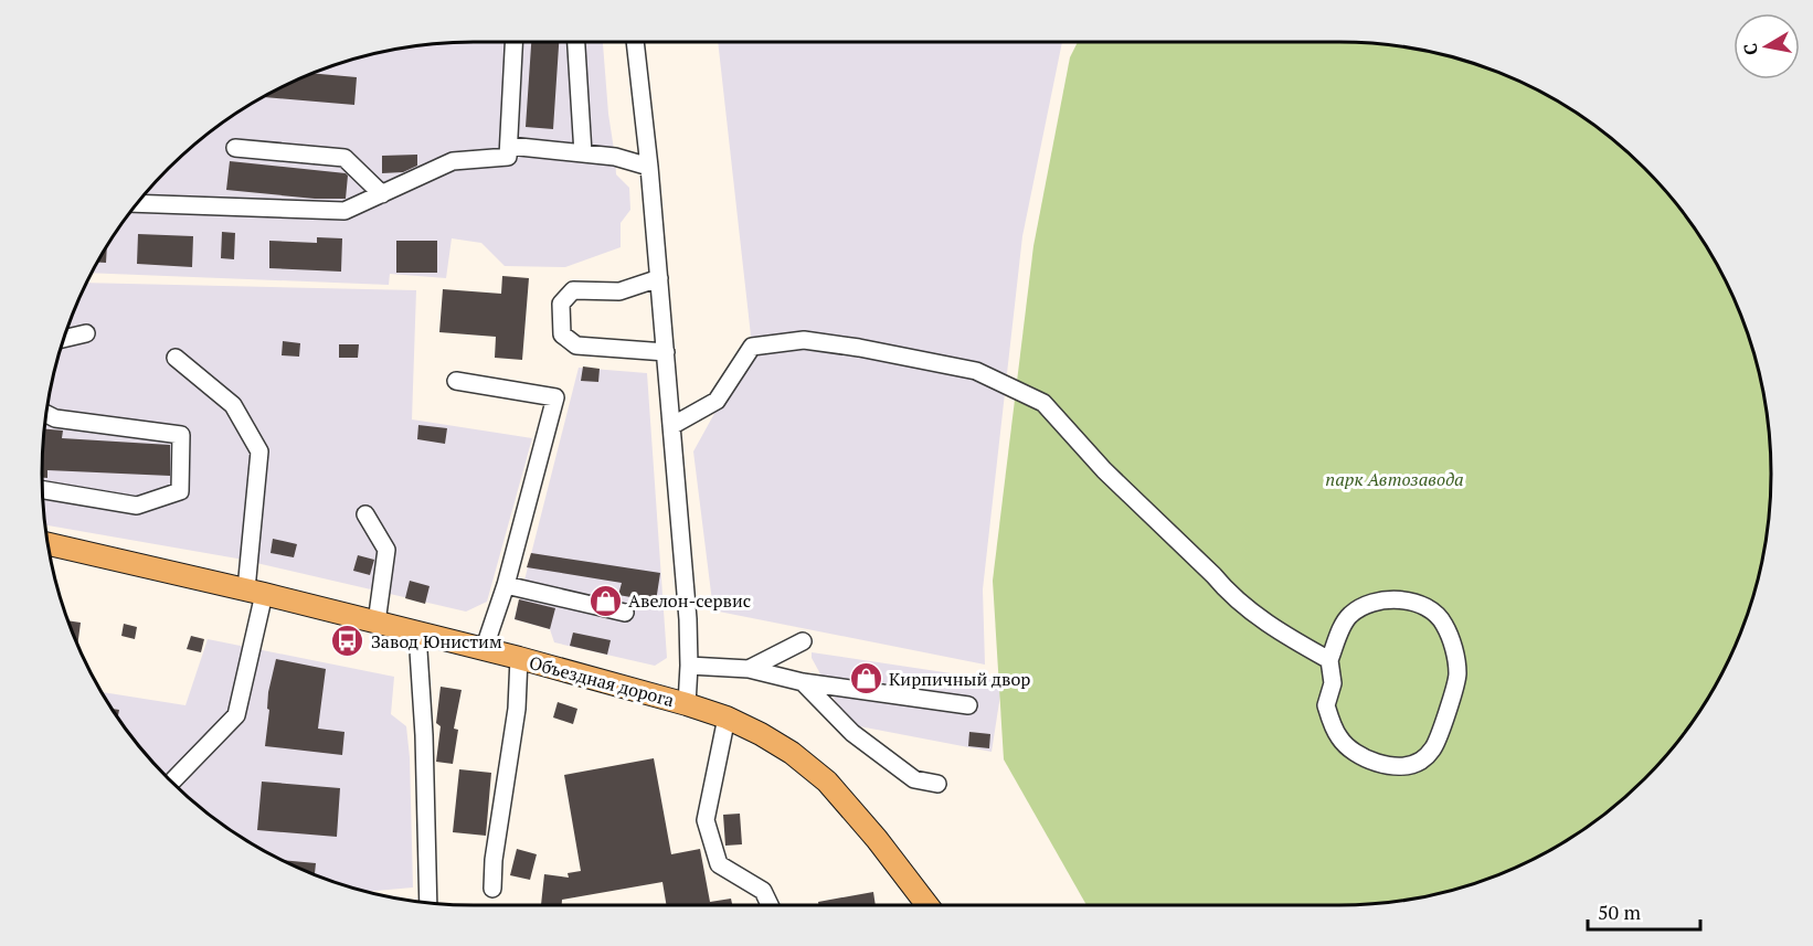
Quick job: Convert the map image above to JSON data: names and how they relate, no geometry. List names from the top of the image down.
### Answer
{
  "streets": {
    "main road": ["Объездная дорога"]
  },
  "parks": ["парк Автозавода"],
  "places": {
    "shop": ["Авелон-сервис", "Кирпичный двор"],
    "bus stop": ["Завод Юнистим"]
  },
  "scale_bar": "50 m",
  "north": "left"
}
